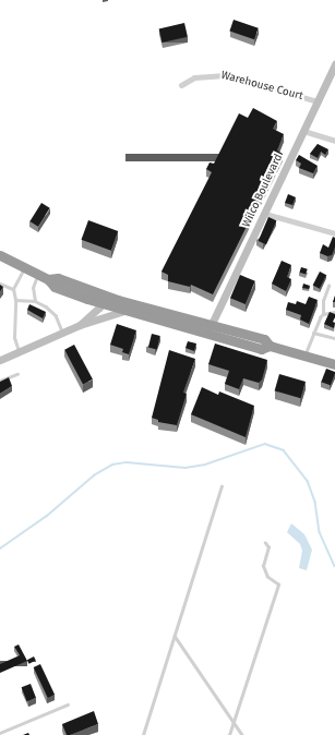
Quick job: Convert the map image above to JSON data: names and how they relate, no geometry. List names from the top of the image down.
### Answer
{
  "streets": {
    "street": ["Warehouse Court", "Wilco Boulevard"]
  },
  "crossings": [
    ["Warehouse Court", "Wilco Boulevard"]
  ]
}
